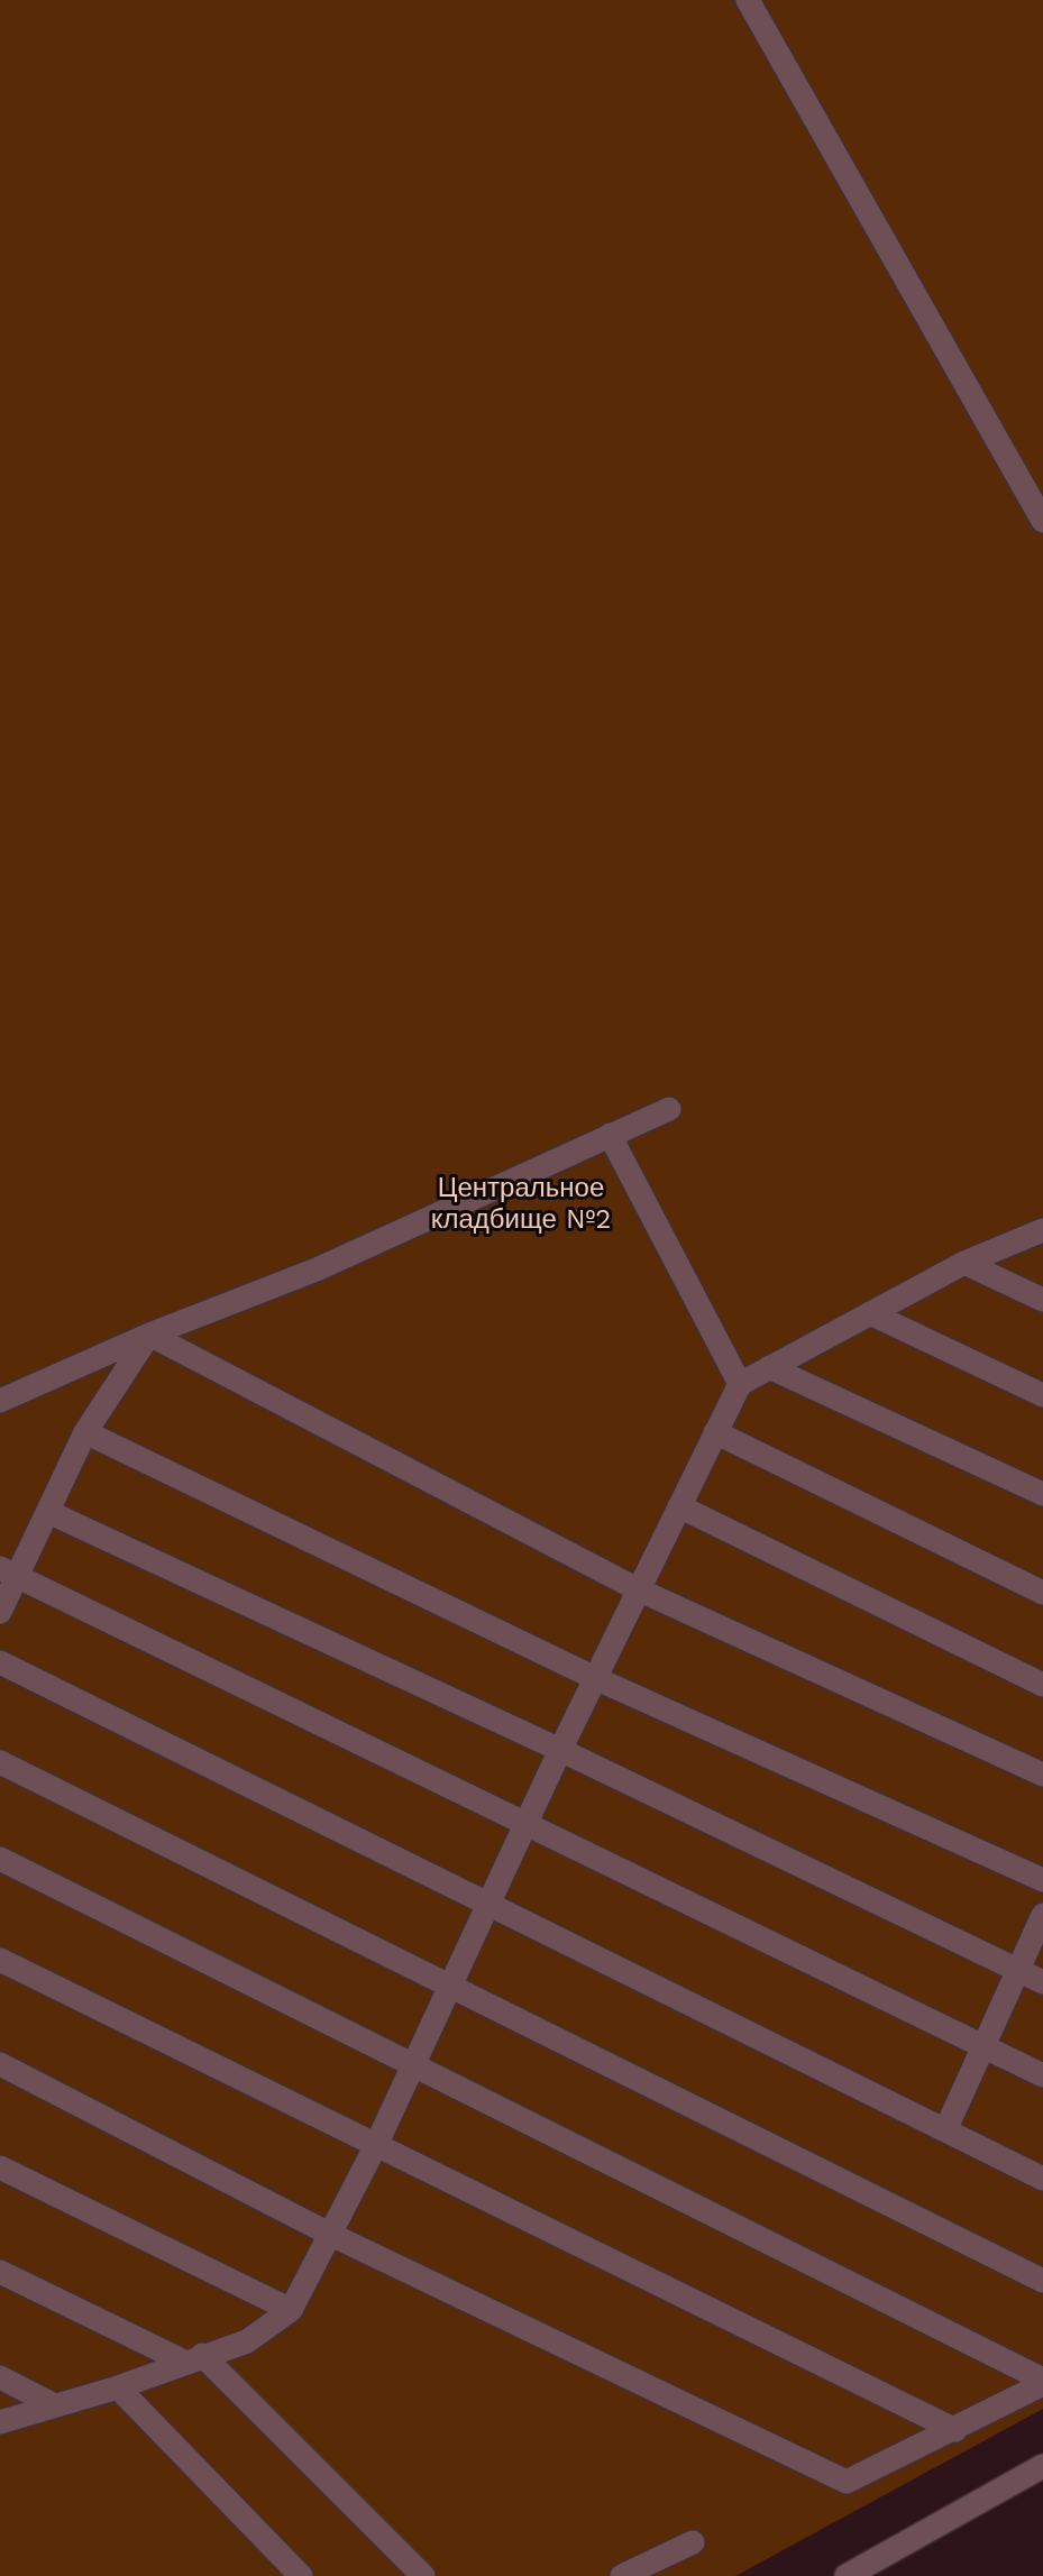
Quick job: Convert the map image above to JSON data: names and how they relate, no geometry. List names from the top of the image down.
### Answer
{
  "parks": ["Центральное кладбище №2"]
}
